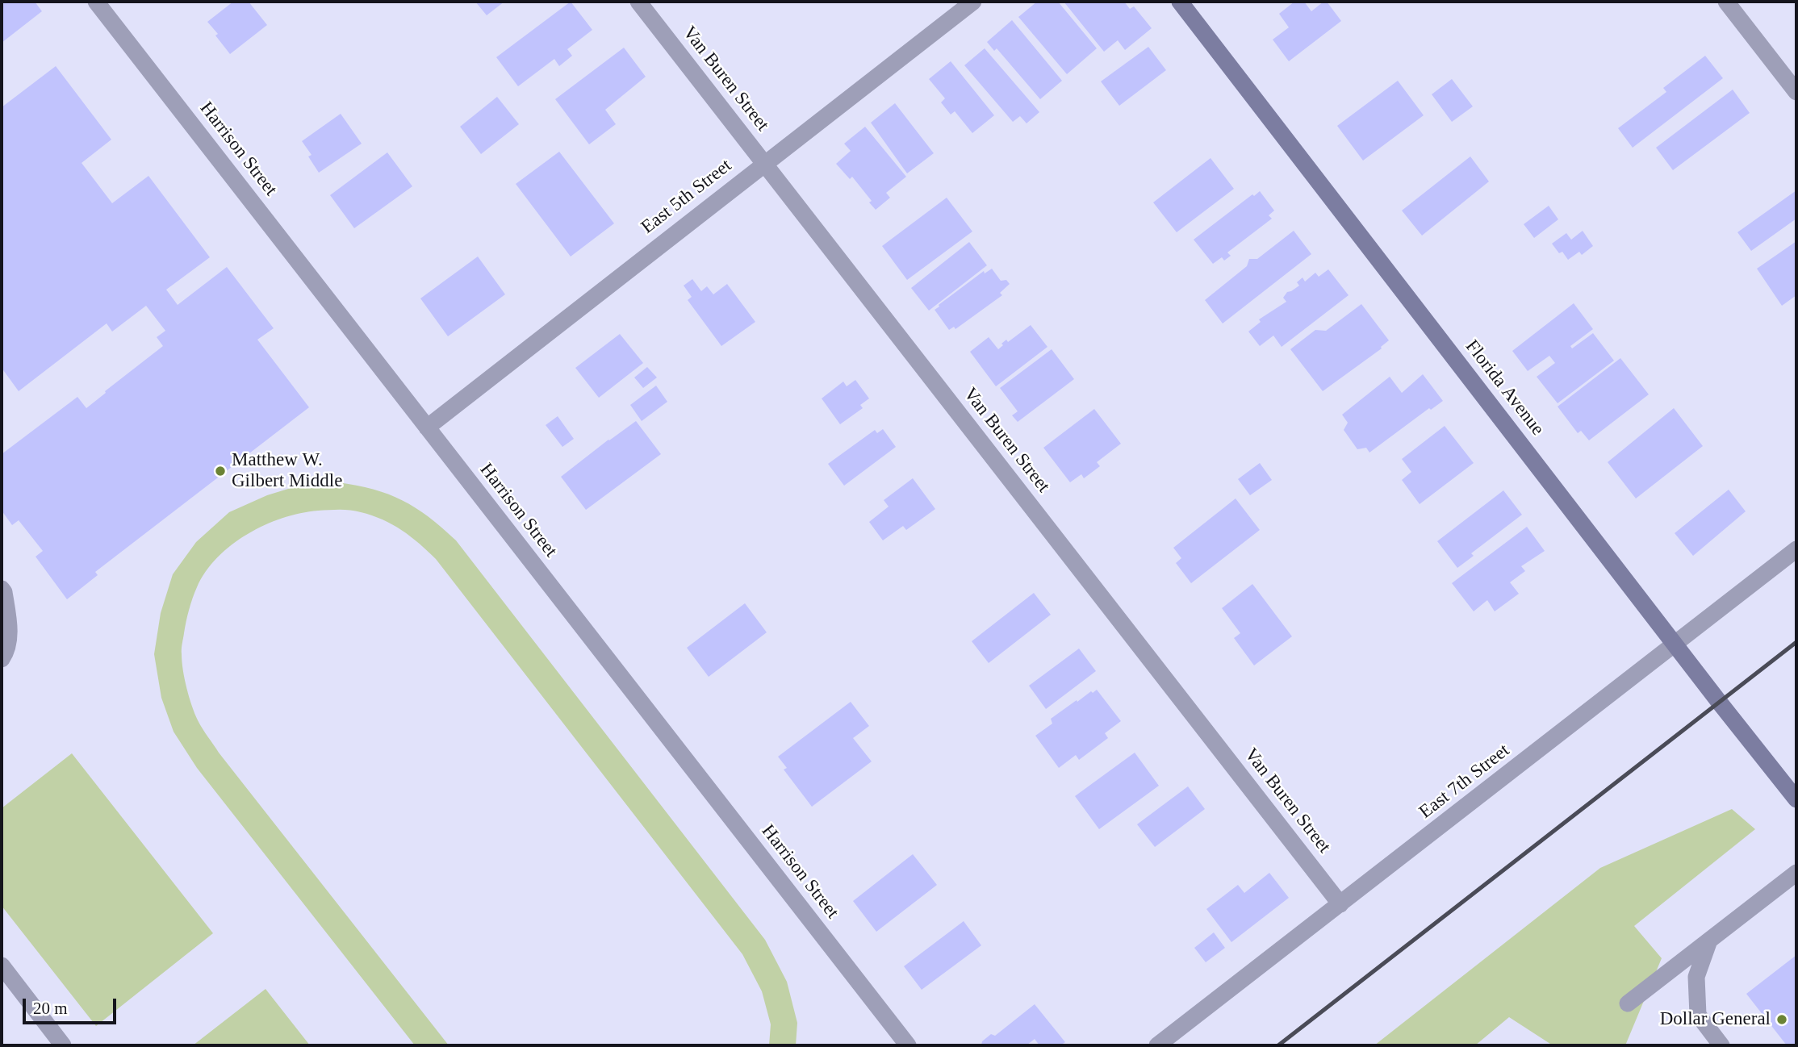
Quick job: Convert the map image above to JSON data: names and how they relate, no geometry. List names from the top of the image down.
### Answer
{
  "streets": {
    "street": [
      "Van Buren Street",
      "Harrison Street",
      "East 5th Street",
      "Florida Avenue",
      "East 7th Street"
    ]
  },
  "crossings": [
    ["Van Buren Street", "East 5th Street"],
    ["Van Buren Street", "East 7th Street"],
    ["Harrison Street", "East 5th Street"],
    ["Florida Avenue", "East 7th Street"]
  ],
  "places": ["Matthew W. Gilbert Middle", "Dollar General"],
  "scale_bar": "20 m"
}
